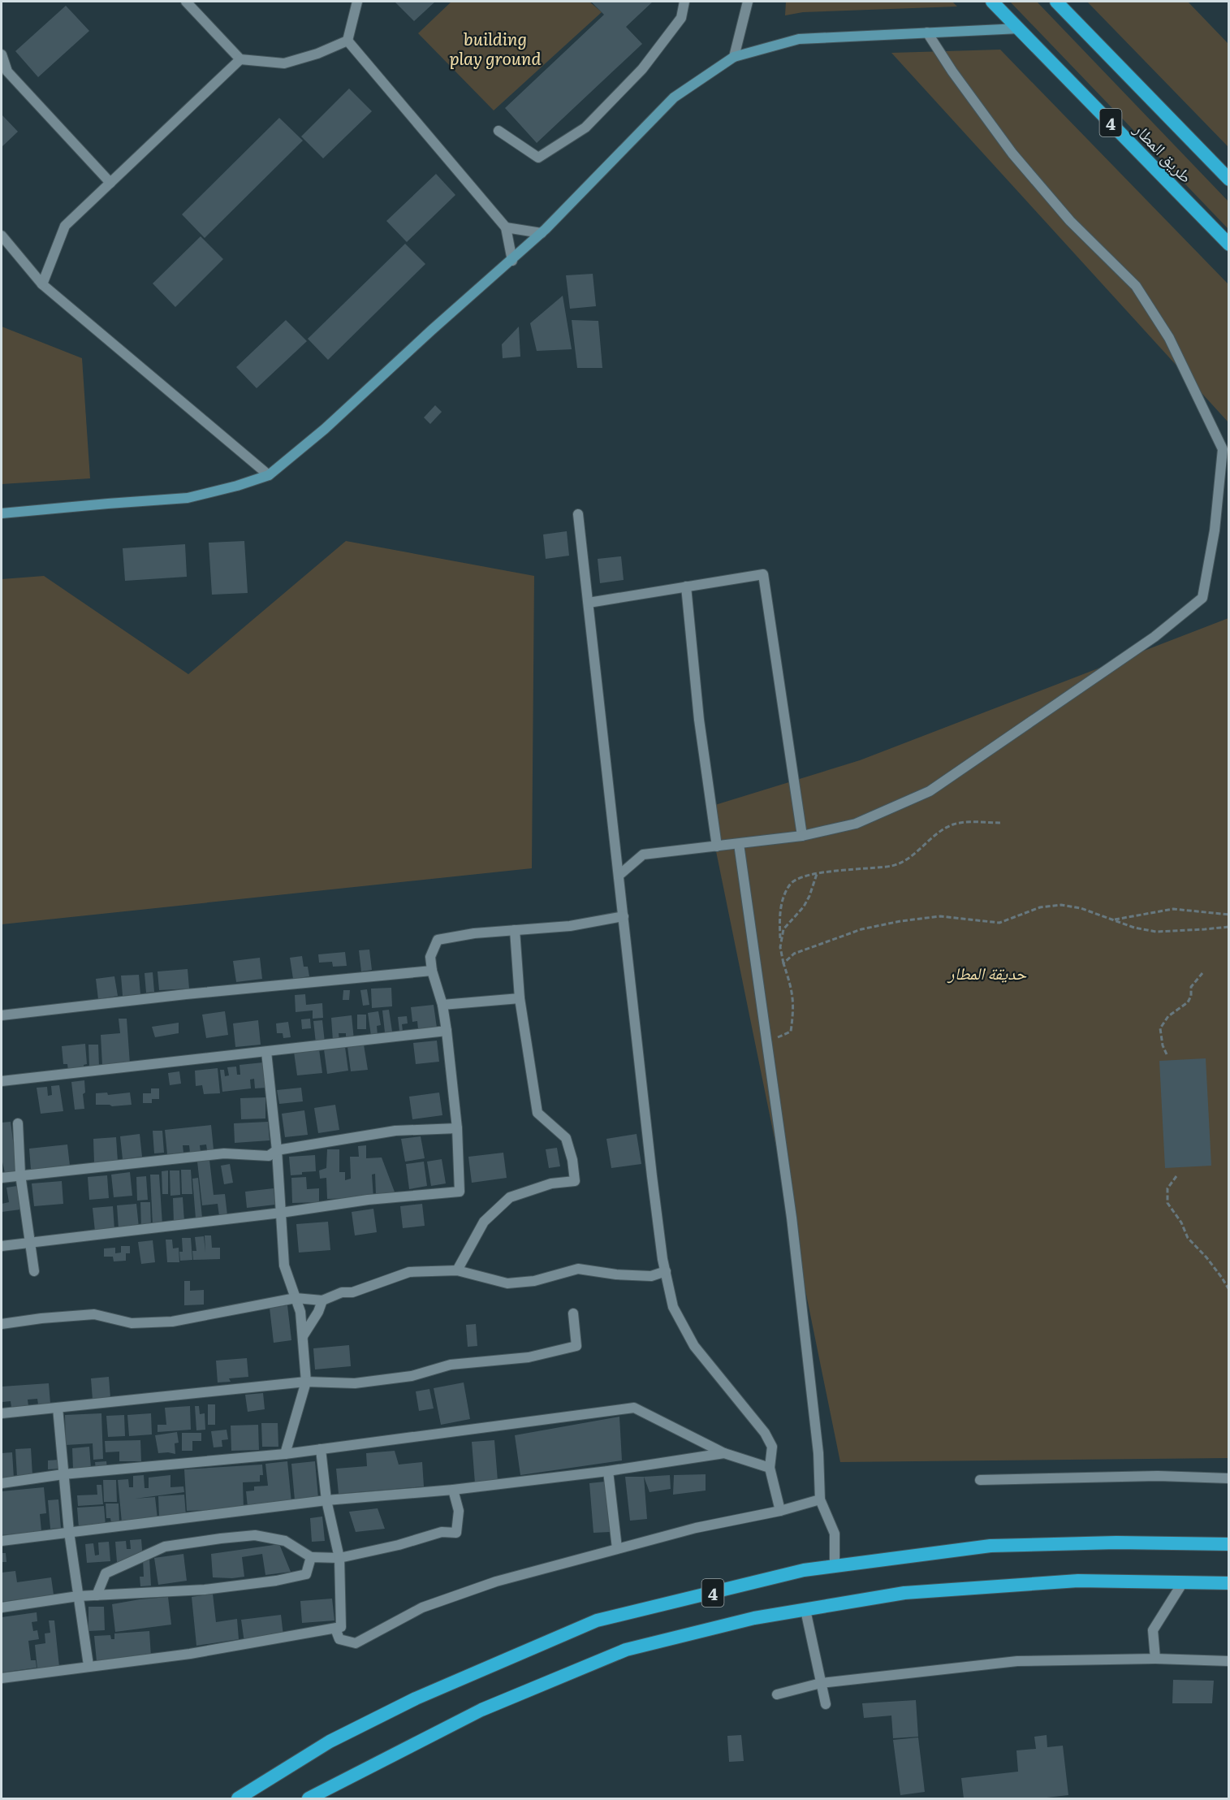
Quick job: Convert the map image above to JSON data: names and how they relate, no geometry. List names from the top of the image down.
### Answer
{
  "streets": {
    "highway": ["4", "طريق المطار"]
  },
  "parks": ["building play ground", "حديقة المطار"]
}
